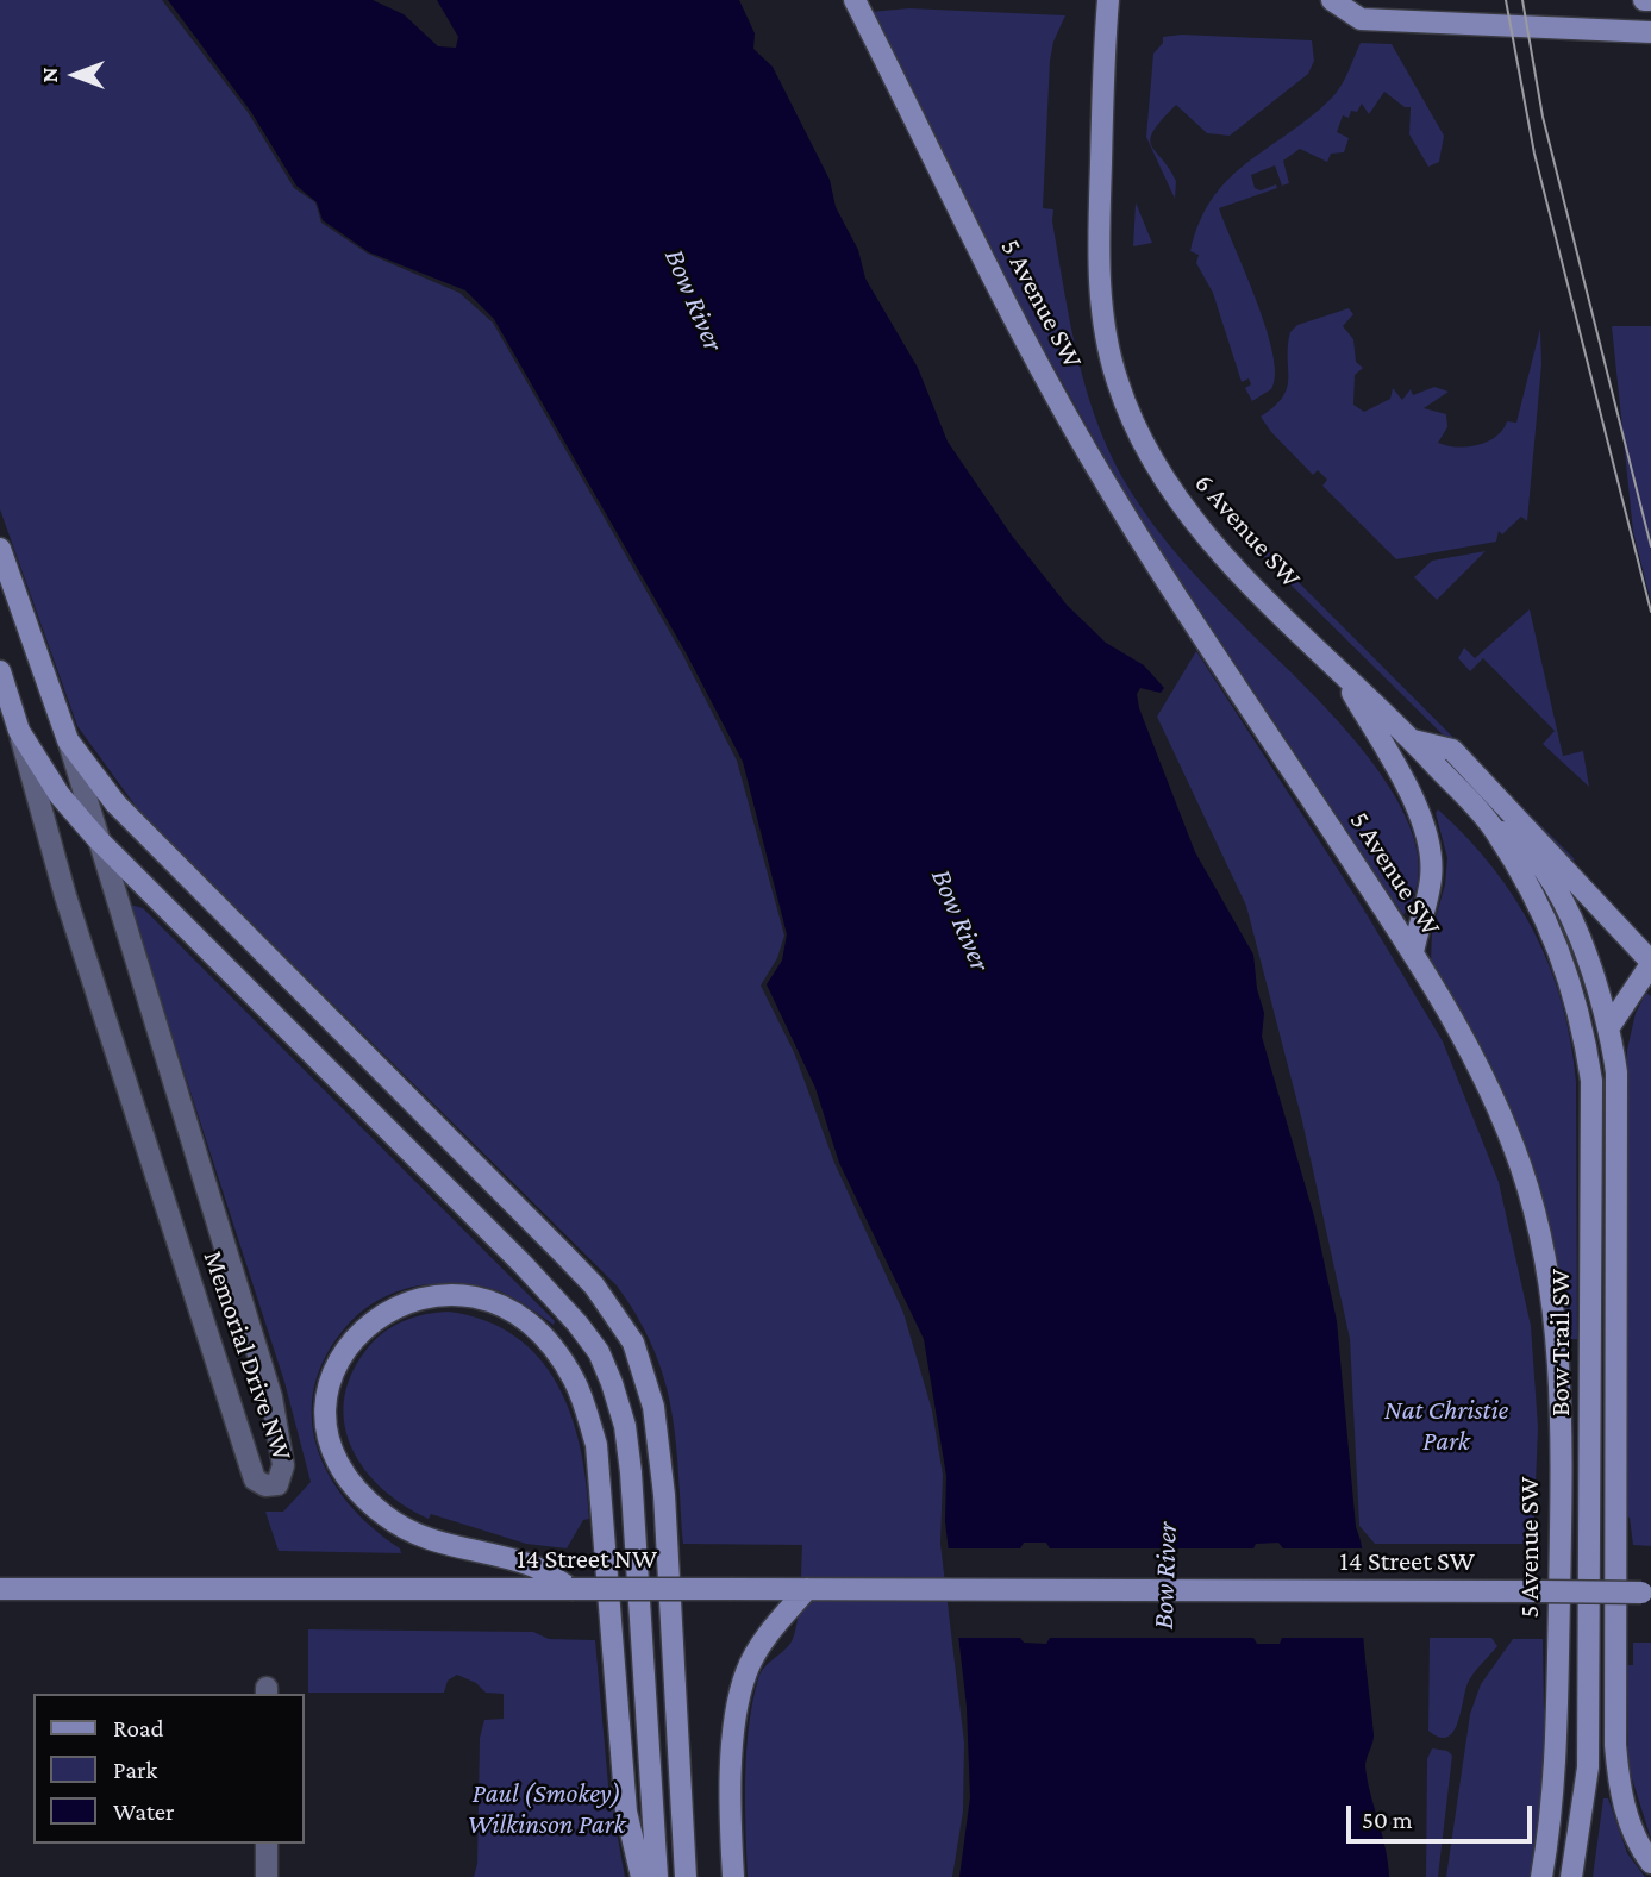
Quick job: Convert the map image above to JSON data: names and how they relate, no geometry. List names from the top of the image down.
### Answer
{
  "streets": {
    "main road": [
      "5 Avenue SW",
      "6 Avenue SW",
      "Bow Trail SW",
      "Memorial Drive NW",
      "14 Street NW",
      "14 Street SW"
    ]
  },
  "crossings": [
    ["6 Avenue SW", "Bow Trail SW"],
    ["14 Street NW", "14 Street SW"]
  ],
  "water": ["Bow River"],
  "parks": ["Nat Christie Park", "Paul (Smokey) Wilkinson Park"],
  "legend": ["Road", "Park", "Water"],
  "scale_bar": "50 m",
  "north": "left"
}
